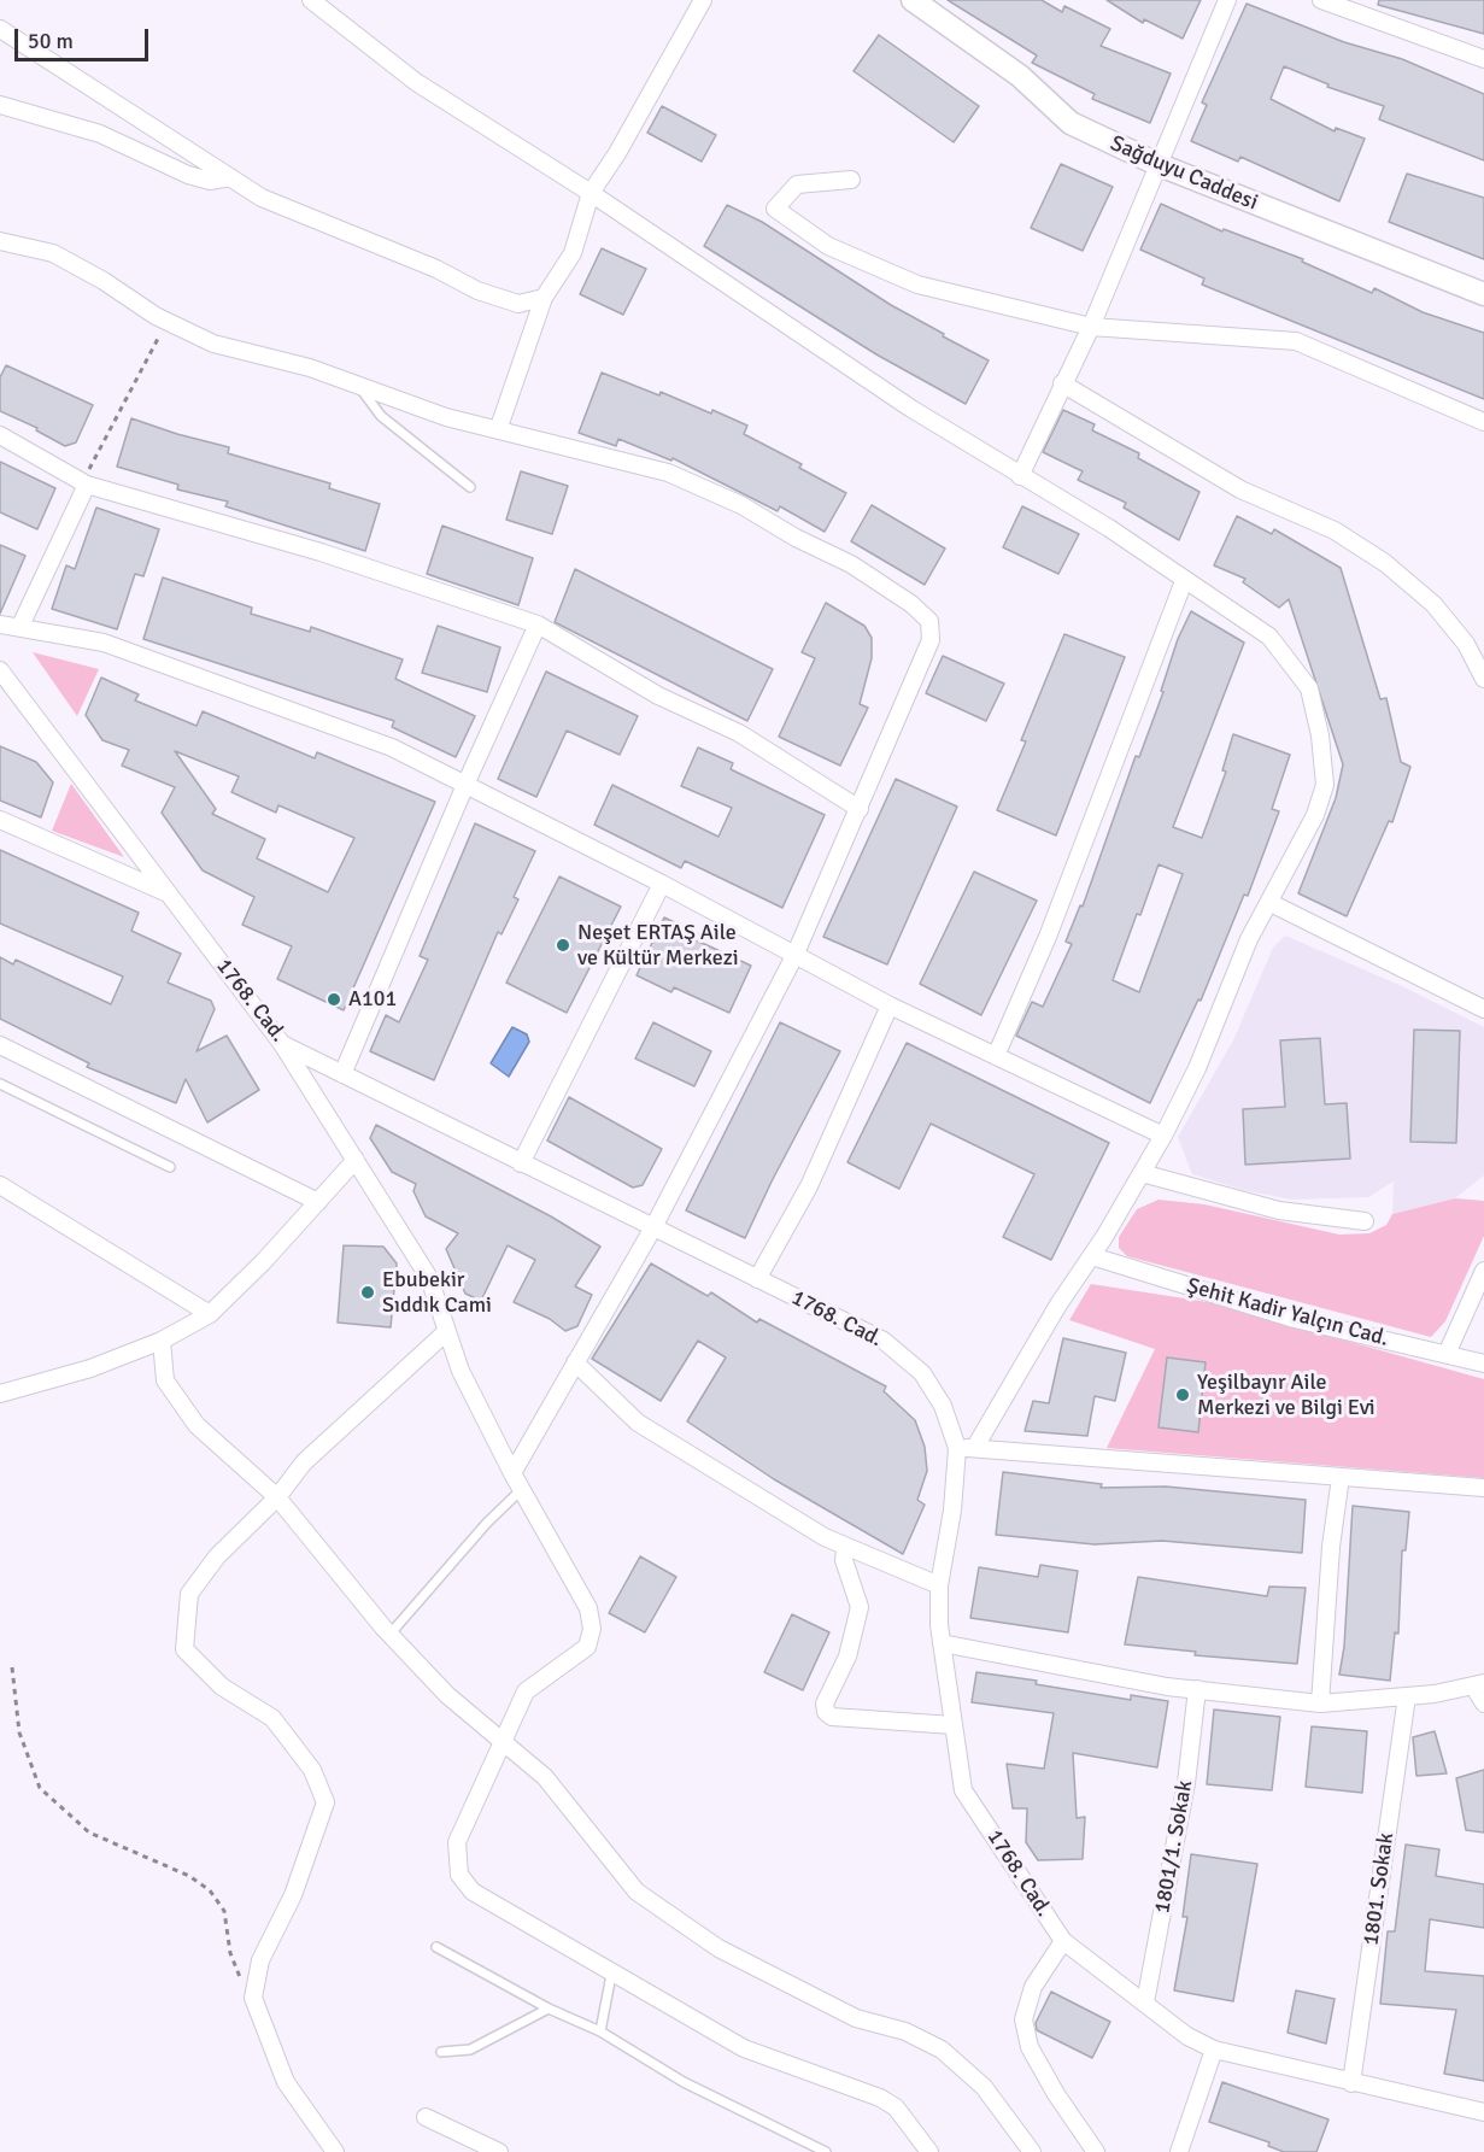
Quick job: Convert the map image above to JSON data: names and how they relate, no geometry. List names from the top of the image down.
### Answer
{
  "streets": {
    "street": [
      "Sağduyu Caddesi",
      "1768. Cad.",
      "Şehit Kadir Yalçın Cad.",
      "1801/1. Sokak",
      "1801. Sokak"
    ]
  },
  "crossings": [
    ["1768. Cad.", "1801/1. Sokak"],
    ["1768. Cad.", "1801. Sokak"]
  ],
  "places": [
    "Neşet ERTAŞ Aile ve Kültür Merkezi",
    "A101",
    "Ebubekir Sıddık Cami",
    "Yeşilbayır Aile Merkezi ve Bilgi Evi"
  ],
  "scale_bar": "50 m"
}
